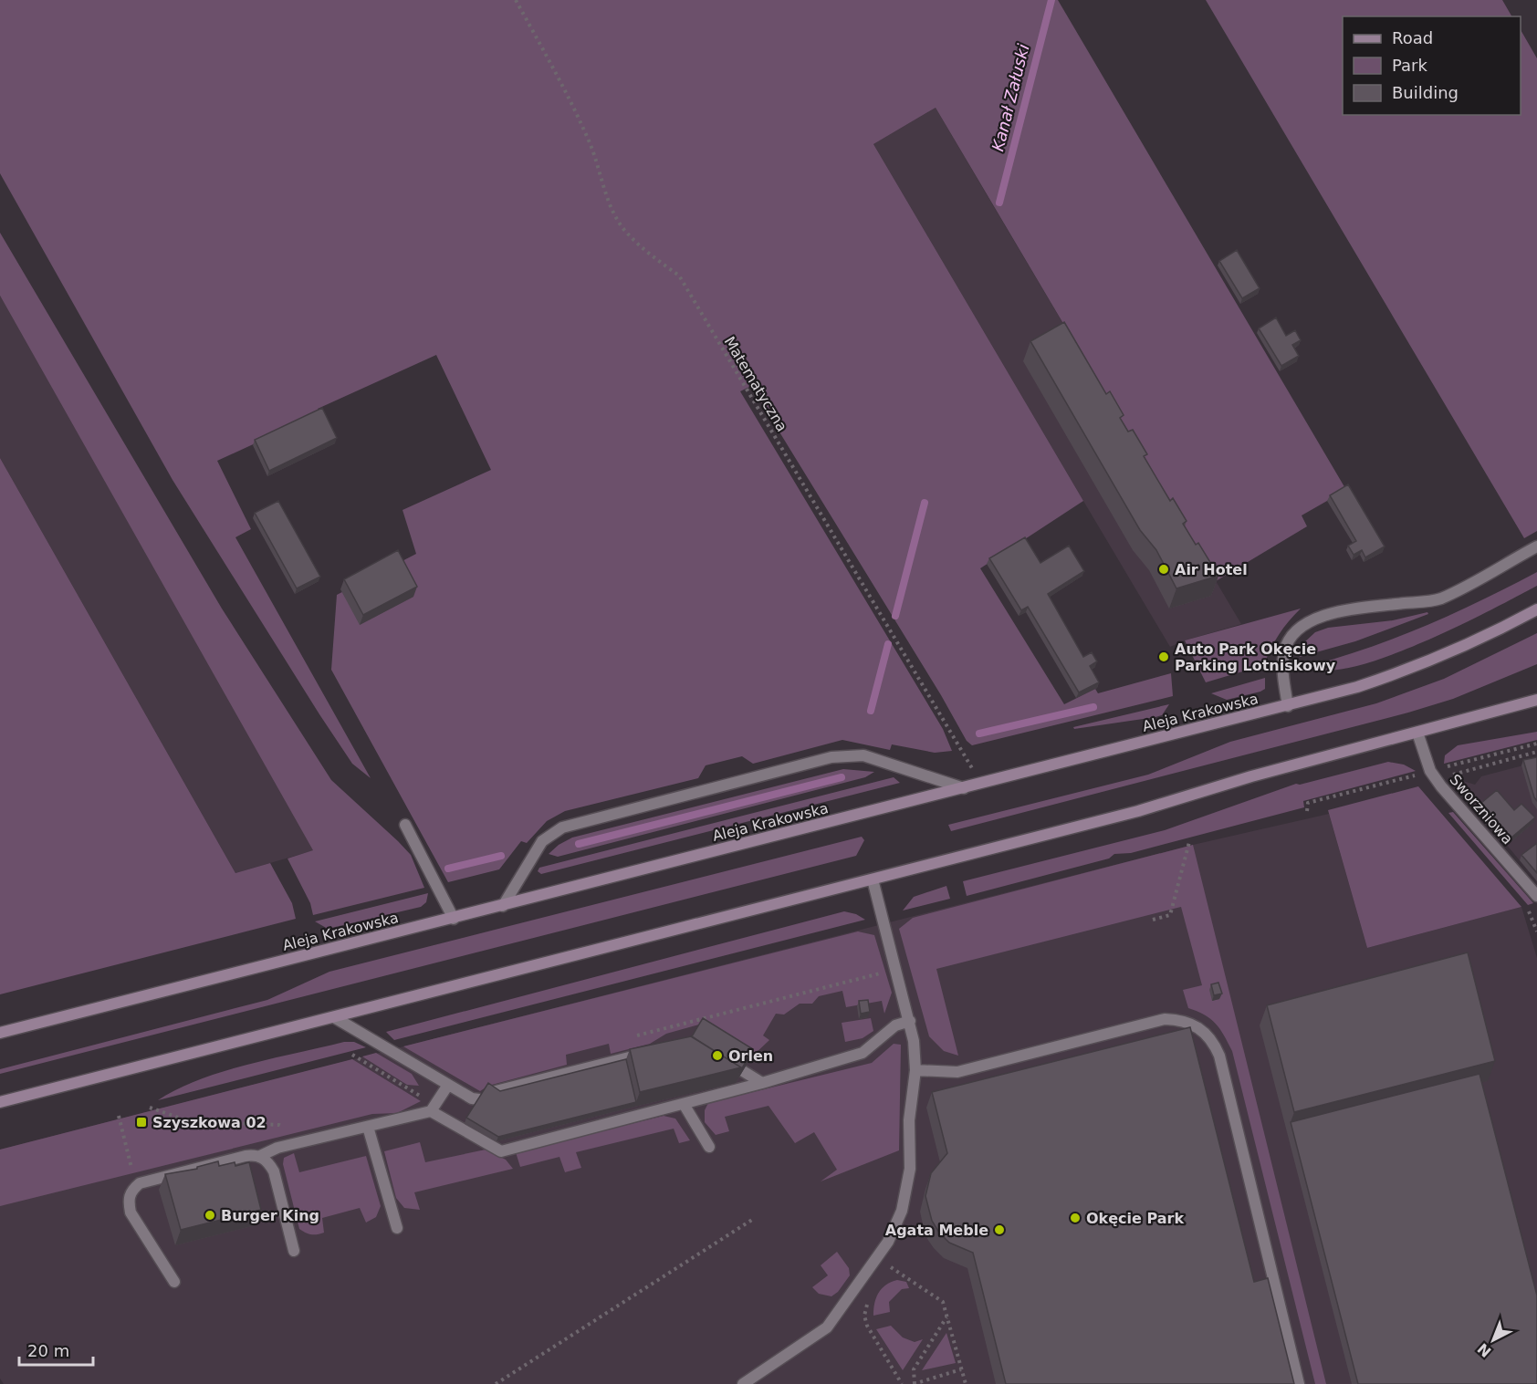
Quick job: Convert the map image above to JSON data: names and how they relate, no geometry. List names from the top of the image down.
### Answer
{
  "streets": {
    "main road": ["Aleja Krakowska"],
    "street": ["Sworzniowa"],
    "path": ["Matematyczna"]
  },
  "crossings": [
    ["Matematyczna", "Aleja Krakowska"]
  ],
  "water": ["Kanał Załuski"],
  "places": {
    "other": [
      "Air Hotel",
      "Auto Park Okęcie Parking Lotniskowy",
      "Orlen",
      "Burger King",
      "Okęcie Park",
      "Agata Meble"
    ],
    "transit": ["Szyszkowa 02"]
  },
  "legend": ["Road", "Park", "Building"],
  "scale_bar": "20 m",
  "north": "bottom left"
}
